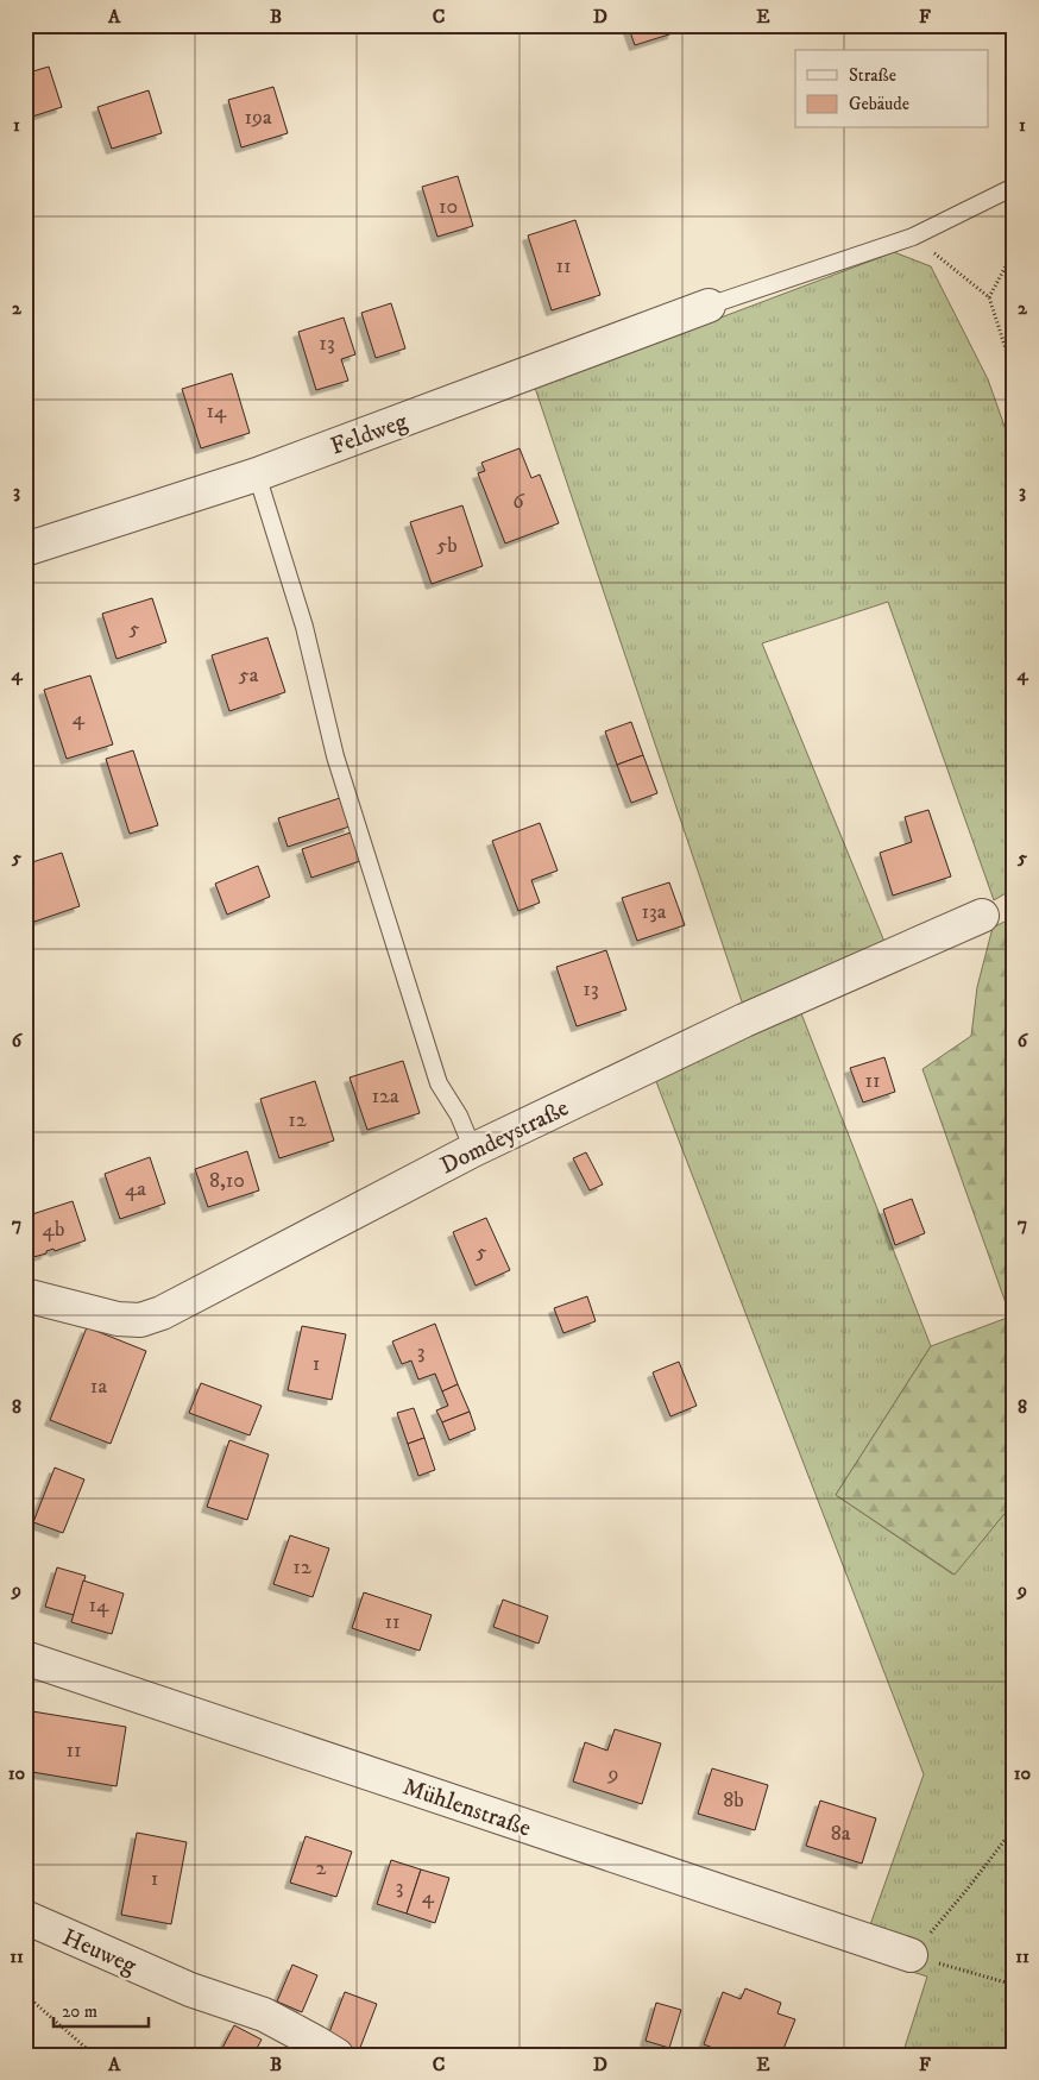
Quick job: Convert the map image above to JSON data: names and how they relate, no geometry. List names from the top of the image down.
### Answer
{
  "streets": {
    "street": [
      "Feldweg",
      "Domdeystraße",
      "Mühlenstraße",
      "Heuweg"
    ]
  },
  "house_numbers": [
    "19a",
    "10",
    "11",
    "13",
    "14",
    "6",
    "5b",
    "5",
    "5a",
    "4",
    "13a",
    "13",
    "11",
    "12a",
    "12",
    "8,10",
    "4a",
    "4b",
    "5",
    "3",
    "1",
    "1a",
    "12",
    "14",
    "11",
    "11",
    "9",
    "8b",
    "8a",
    "2",
    "1",
    "3",
    "4"
  ],
  "legend": ["Straße", "Gebäude"],
  "scale_bar": "20 m",
  "grid": {
    "columns": [
      "A",
      "B",
      "C",
      "D",
      "E",
      "F"
    ],
    "rows": [
      "1",
      "2",
      "3",
      "4",
      "5",
      "6",
      "7",
      "8",
      "9",
      "10",
      "11"
    ]
  }
}
